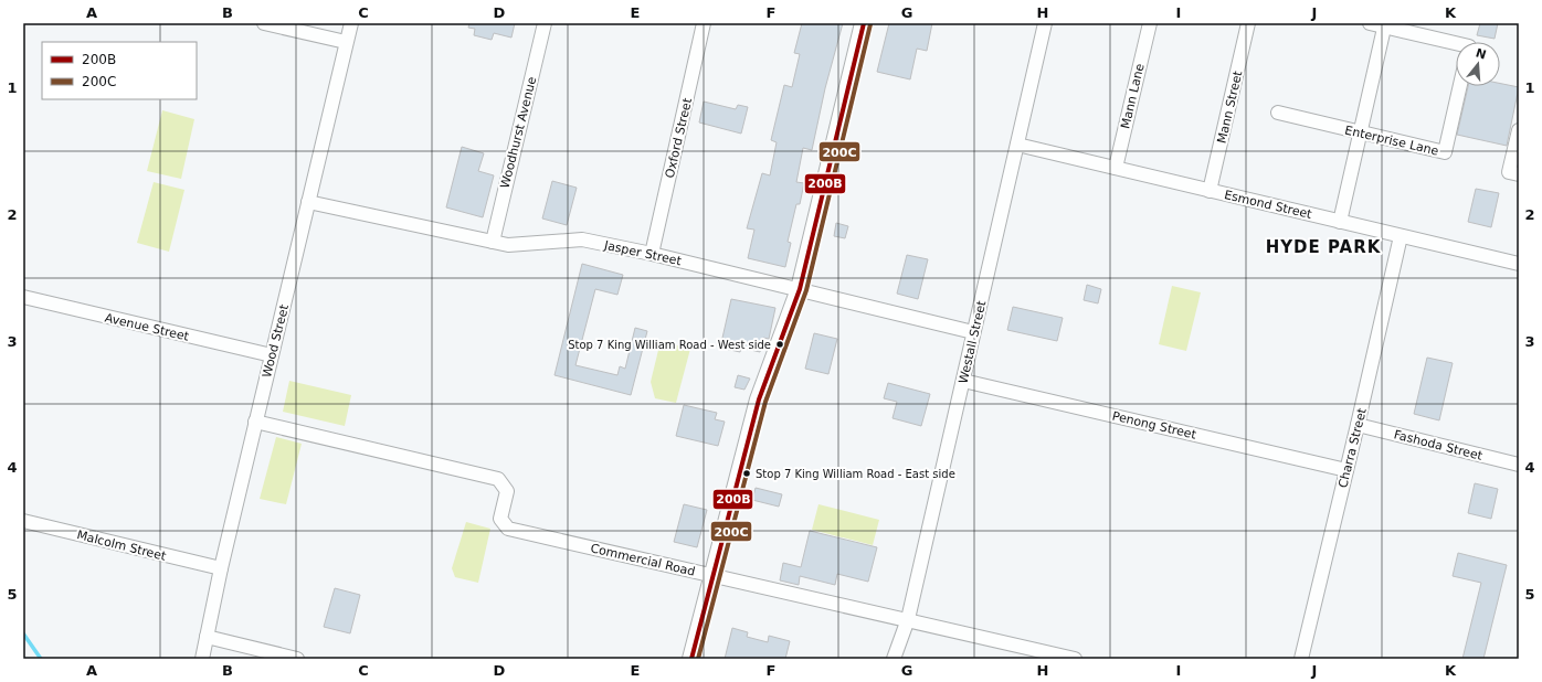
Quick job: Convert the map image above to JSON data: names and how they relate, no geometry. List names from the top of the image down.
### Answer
{
  "streets": {
    "street": [
      "Mann Lane",
      "Mann Street",
      "Woodhurst Avenue",
      "Oxford Street",
      "Enterprise Lane",
      "Esmond Street",
      "Jasper Street",
      "Avenue Street",
      "Wood Street",
      "Westall Street",
      "Penong Street",
      "Fashoda Street",
      "Charra Street",
      "Malcolm Street",
      "Commercial Road"
    ]
  },
  "crossings": [
    ["Mann Lane", "Esmond Street"],
    ["Mann Street", "Esmond Street"],
    ["Woodhurst Avenue", "Jasper Street"],
    ["Oxford Street", "Jasper Street"],
    ["Esmond Street", "Westall Street"],
    ["Esmond Street", "Charra Street"],
    ["Jasper Street", "Wood Street"],
    ["Jasper Street", "Westall Street"],
    ["Avenue Street", "Wood Street"],
    ["Wood Street", "Malcolm Street"],
    ["Wood Street", "Commercial Road"],
    ["Westall Street", "Penong Street"],
    ["Westall Street", "Commercial Road"],
    ["Penong Street", "Charra Street"],
    ["Fashoda Street", "Charra Street"]
  ],
  "districts": ["HYDE PARK"],
  "places": ["Stop 7 King William Road - West side", "Stop 7 King William Road - East side"],
  "lines": ["transit line 200B", "transit line 200C"],
  "legend": ["200B", "200C"],
  "north": "top",
  "grid": {
    "columns": [
      "A",
      "B",
      "C",
      "D",
      "E",
      "F",
      "G",
      "H",
      "I",
      "J",
      "K"
    ],
    "rows": [
      "1",
      "2",
      "3",
      "4",
      "5"
    ]
  }
}
